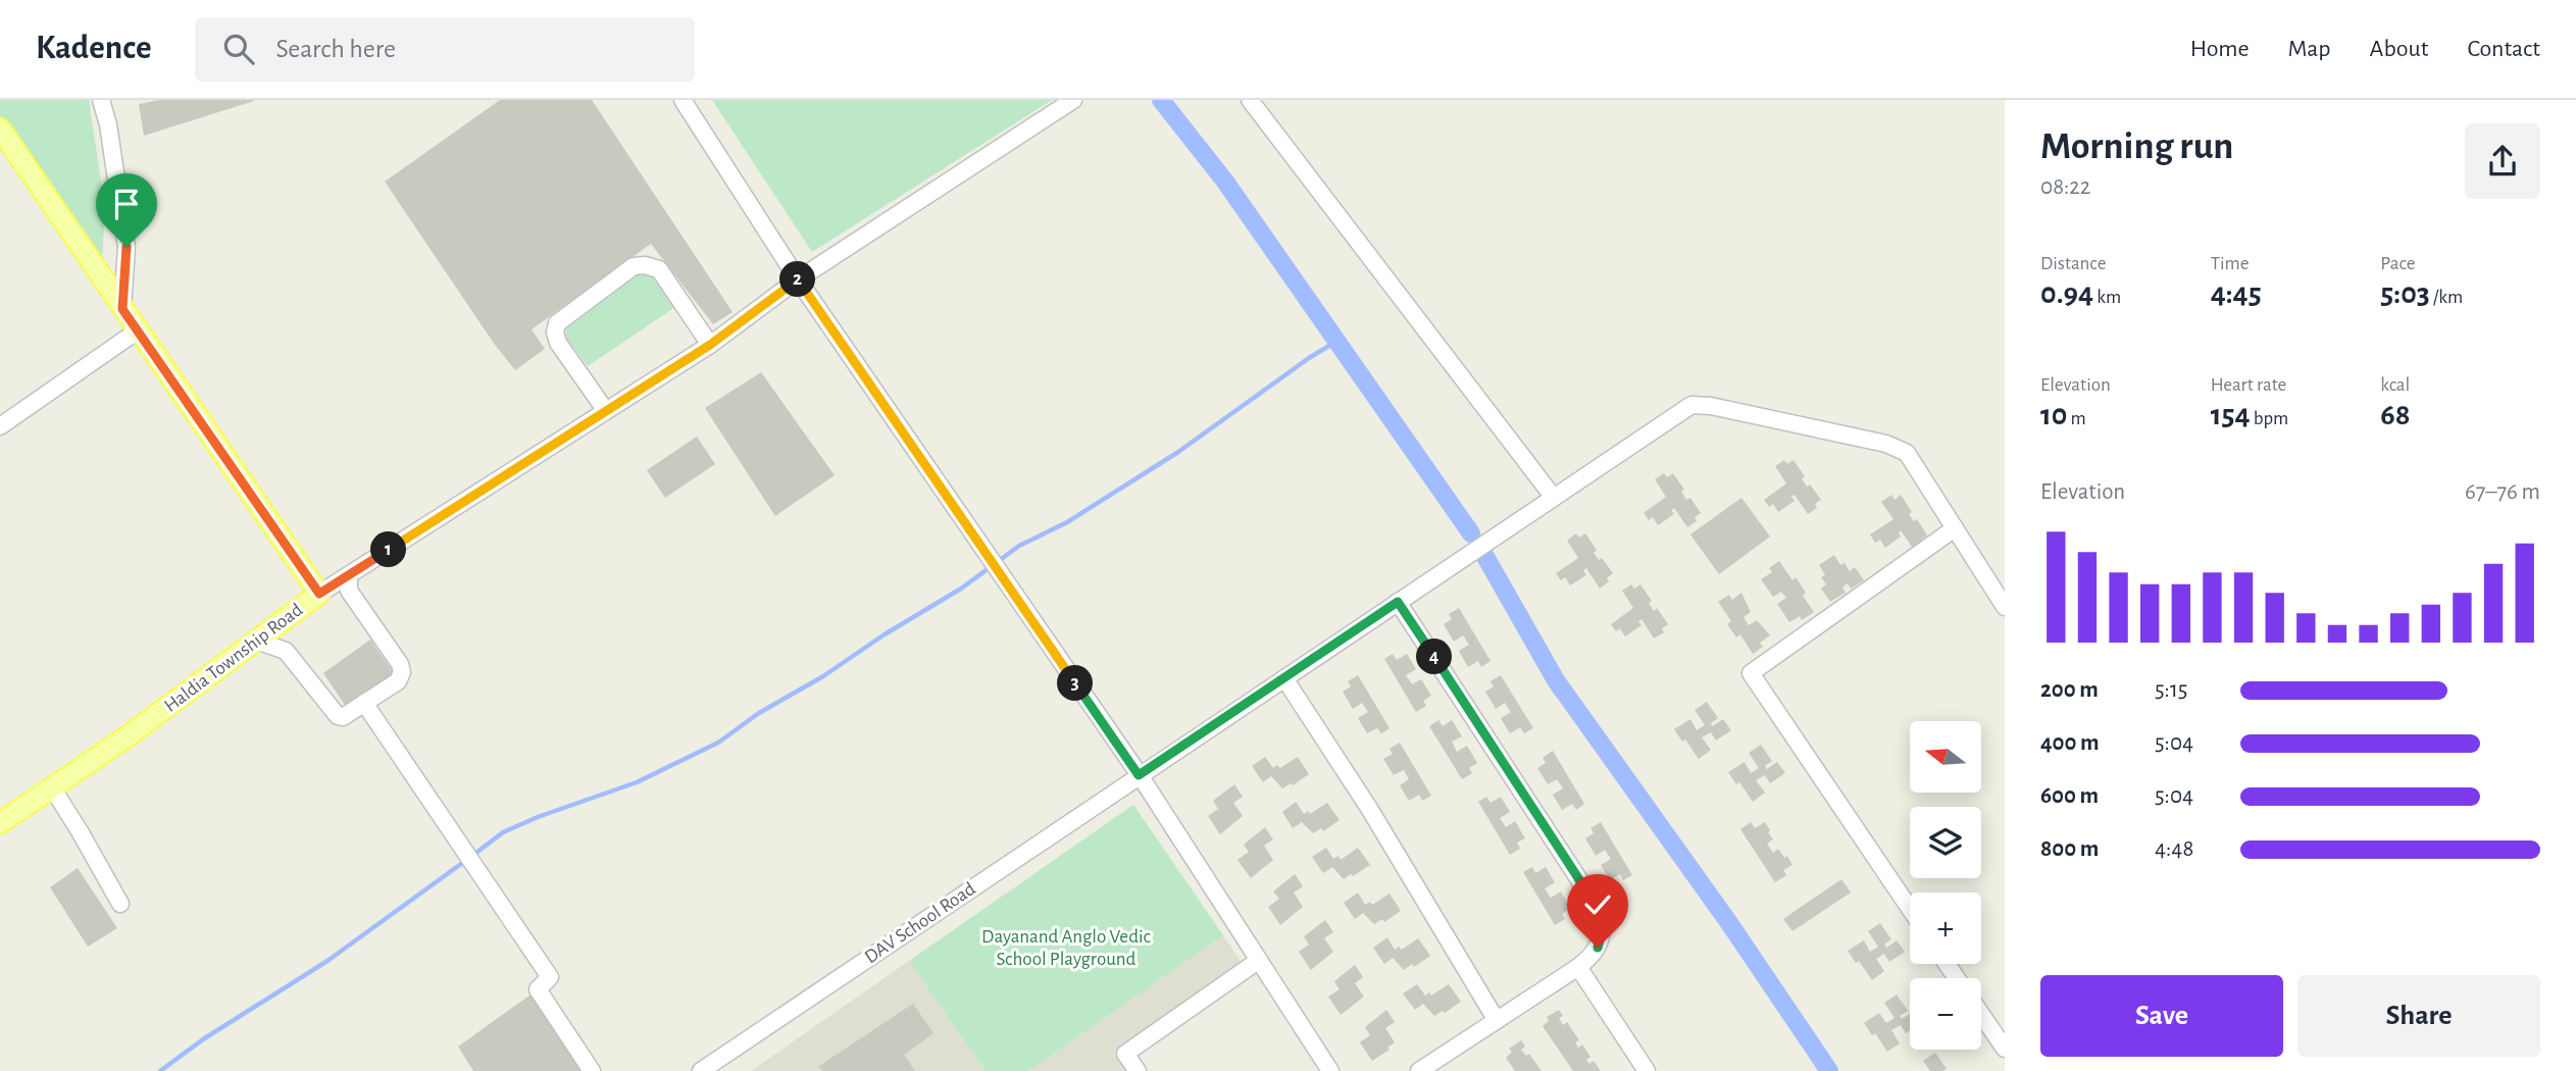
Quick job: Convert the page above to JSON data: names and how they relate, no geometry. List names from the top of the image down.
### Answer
{
  "streets": {
    "main road": ["Haldia Township Road"],
    "street": ["DAV School Road"]
  },
  "parks": ["Dayanand Anglo Vedic School Playground"],
  "north": "left",
  "page": {
    "header": "Kadence",
    "search": "Search here",
    "nav": [
      "Home",
      "Map",
      "About",
      "Contact"
    ],
    "heading": ["Morning run", "08:22"],
    "stats": [
      ["Distance", "0.94 km"],
      ["Time", "4:45"],
      ["Pace", "5:03 /km"],
      ["Elevation", "10 m"],
      ["Heart rate", "154 bpm"],
      ["kcal", "68"]
    ],
    "pins": [
      "2",
      "1",
      "4",
      "3"
    ],
    "chart": ["Elevation", "67–76 m"],
    "list": [
      {
        "name": "200 m",
        "note": "5:15"
      },
      {
        "name": "400 m",
        "note": "5:04"
      },
      {
        "name": "600 m",
        "note": "5:04"
      },
      {
        "name": "800 m",
        "note": "4:48"
      }
    ],
    "map_buttons": ["+", "−"],
    "buttons": ["Save", "Share"]
  }
}
